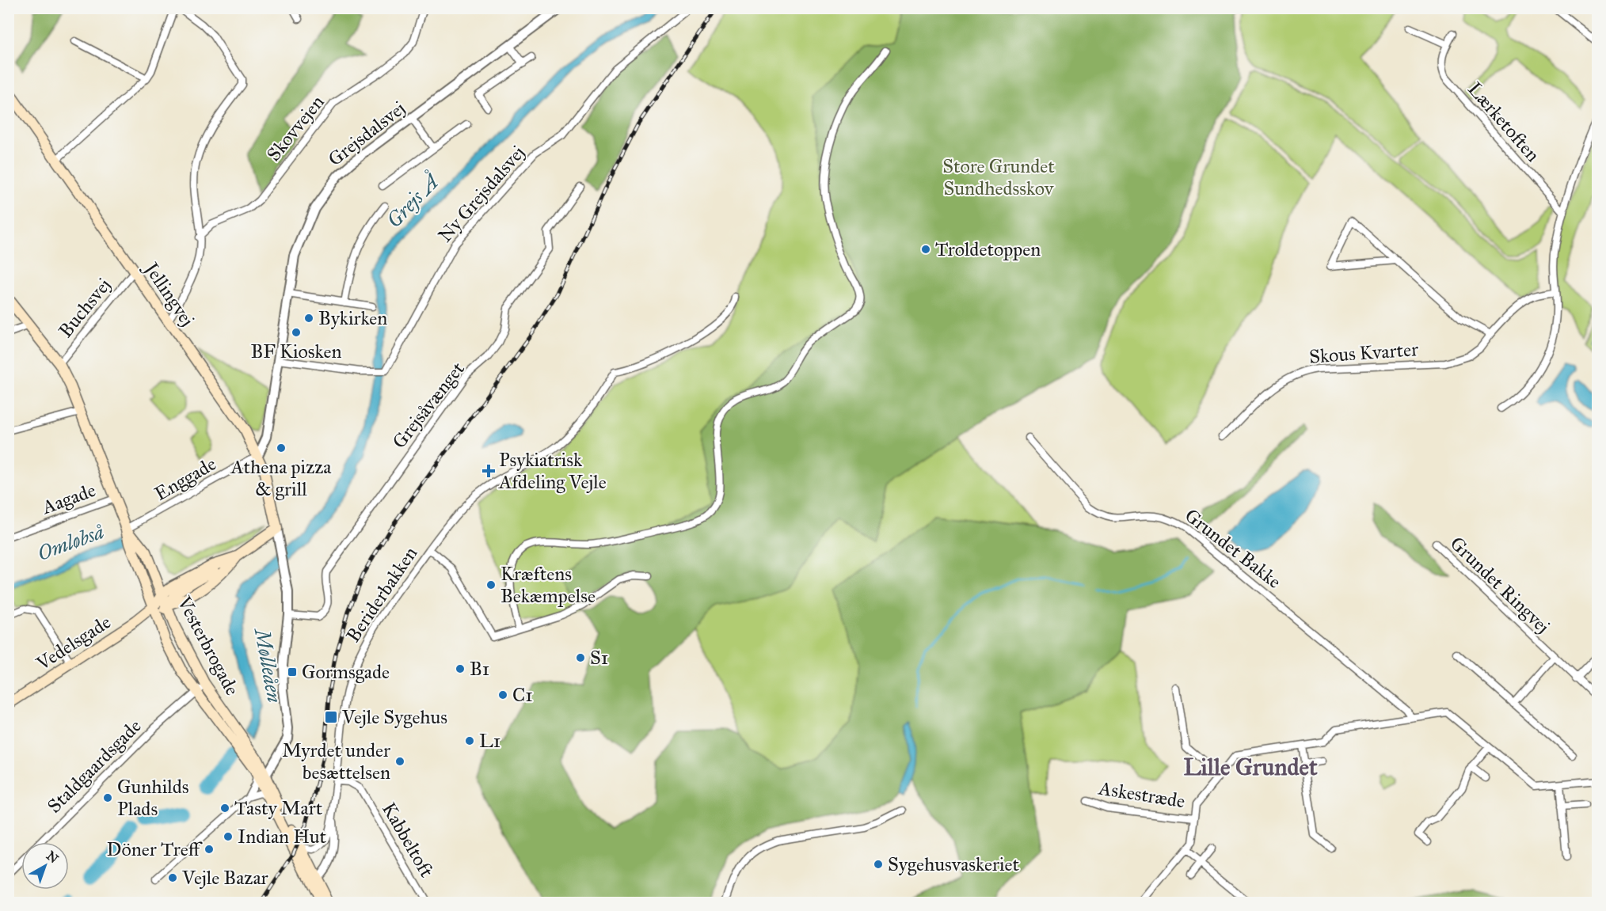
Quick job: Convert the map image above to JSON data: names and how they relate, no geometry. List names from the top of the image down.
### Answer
{
  "streets": {
    "main road": ["Jellingvej", "Vedelsgade", "Vesterbrogade"],
    "street": [
      "Lærketoften",
      "Skovvejen",
      "Grejsdalsvej",
      "Ny Grejsdalsvej",
      "Buchsvej",
      "Skous Kvarter",
      "Grejsåvænget",
      "Enggade",
      "Aagade",
      "Grundet Bakke",
      "Grundet Ringvej",
      "Beriderbakken",
      "Staldgaardsgade",
      "Askestræde",
      "Kabbeltoft"
    ]
  },
  "crossings": [
    ["Grejsdalsvej", "Ny Grejsdalsvej"],
    ["Grejsdalsvej", "Jellingvej"],
    ["Grejsdalsvej", "Enggade"],
    ["Jellingvej", "Buchsvej"],
    ["Jellingvej", "Enggade"],
    ["Jellingvej", "Vedelsgade"],
    ["Buchsvej", "Vesterbrogade"],
    ["Enggade", "Vesterbrogade"],
    ["Aagade", "Vesterbrogade"],
    ["Beriderbakken", "Kabbeltoft"],
    ["Vedelsgade", "Vesterbrogade"],
    ["Vesterbrogade", "Staldgaardsgade"]
  ],
  "districts": ["Lille Grundet"],
  "water": ["Grejs Å", "Omløbså", "Mølleåen"],
  "parks": ["Store Grundet Sundhedsskov"],
  "places": {
    "other": [
      "Troldetoppen",
      "Bykirken",
      "BF Kiosken",
      "Athena pizza & grill",
      "Kræftens Bekæmpelse",
      "S1",
      "B1",
      "C1",
      "L1",
      "Myrdet under besættelsen",
      "Gunhilds Plads",
      "Tasty Mart",
      "Indian Hut",
      "Döner Treff",
      "Sygehusvaskeriet",
      "Vejle Bazar"
    ],
    "health": ["Psykiatrisk Afdeling Vejle"],
    "transit": ["Gormsgade", "Vejle Sygehus"]
  },
  "north": "top right"
}
